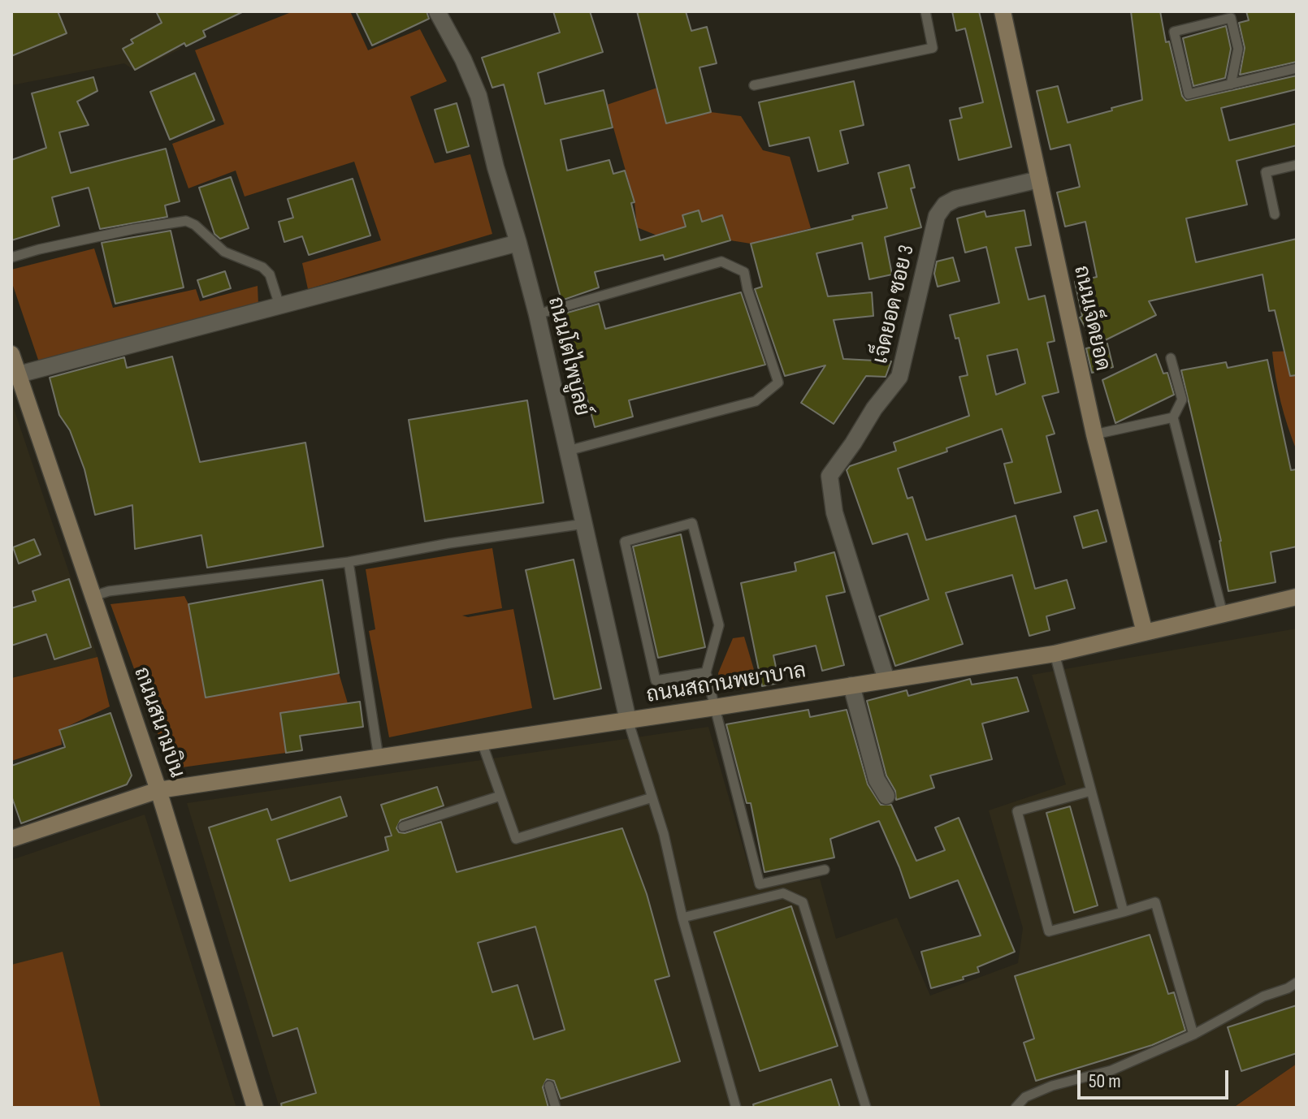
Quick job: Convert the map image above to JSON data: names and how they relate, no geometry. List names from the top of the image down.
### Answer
{
  "streets": {
    "street": [
      "เจ็ดยอด ซอย 3",
      "ถนนเจ็ดยอด",
      "ถนนโตไพบูลย์",
      "ถนนสถานพยาบาล",
      "ถนนสนามบิน"
    ]
  },
  "crossings": [
    ["เจ็ดยอด ซอย 3", "ถนนเจ็ดยอด"],
    ["เจ็ดยอด ซอย 3", "ถนนสถานพยาบาล"],
    ["ถนนเจ็ดยอด", "ถนนสถานพยาบาล"],
    ["ถนนโตไพบูลย์", "ถนนสถานพยาบาล"],
    ["ถนนสถานพยาบาล", "ถนนสนามบิน"]
  ],
  "scale_bar": "50 m"
}
